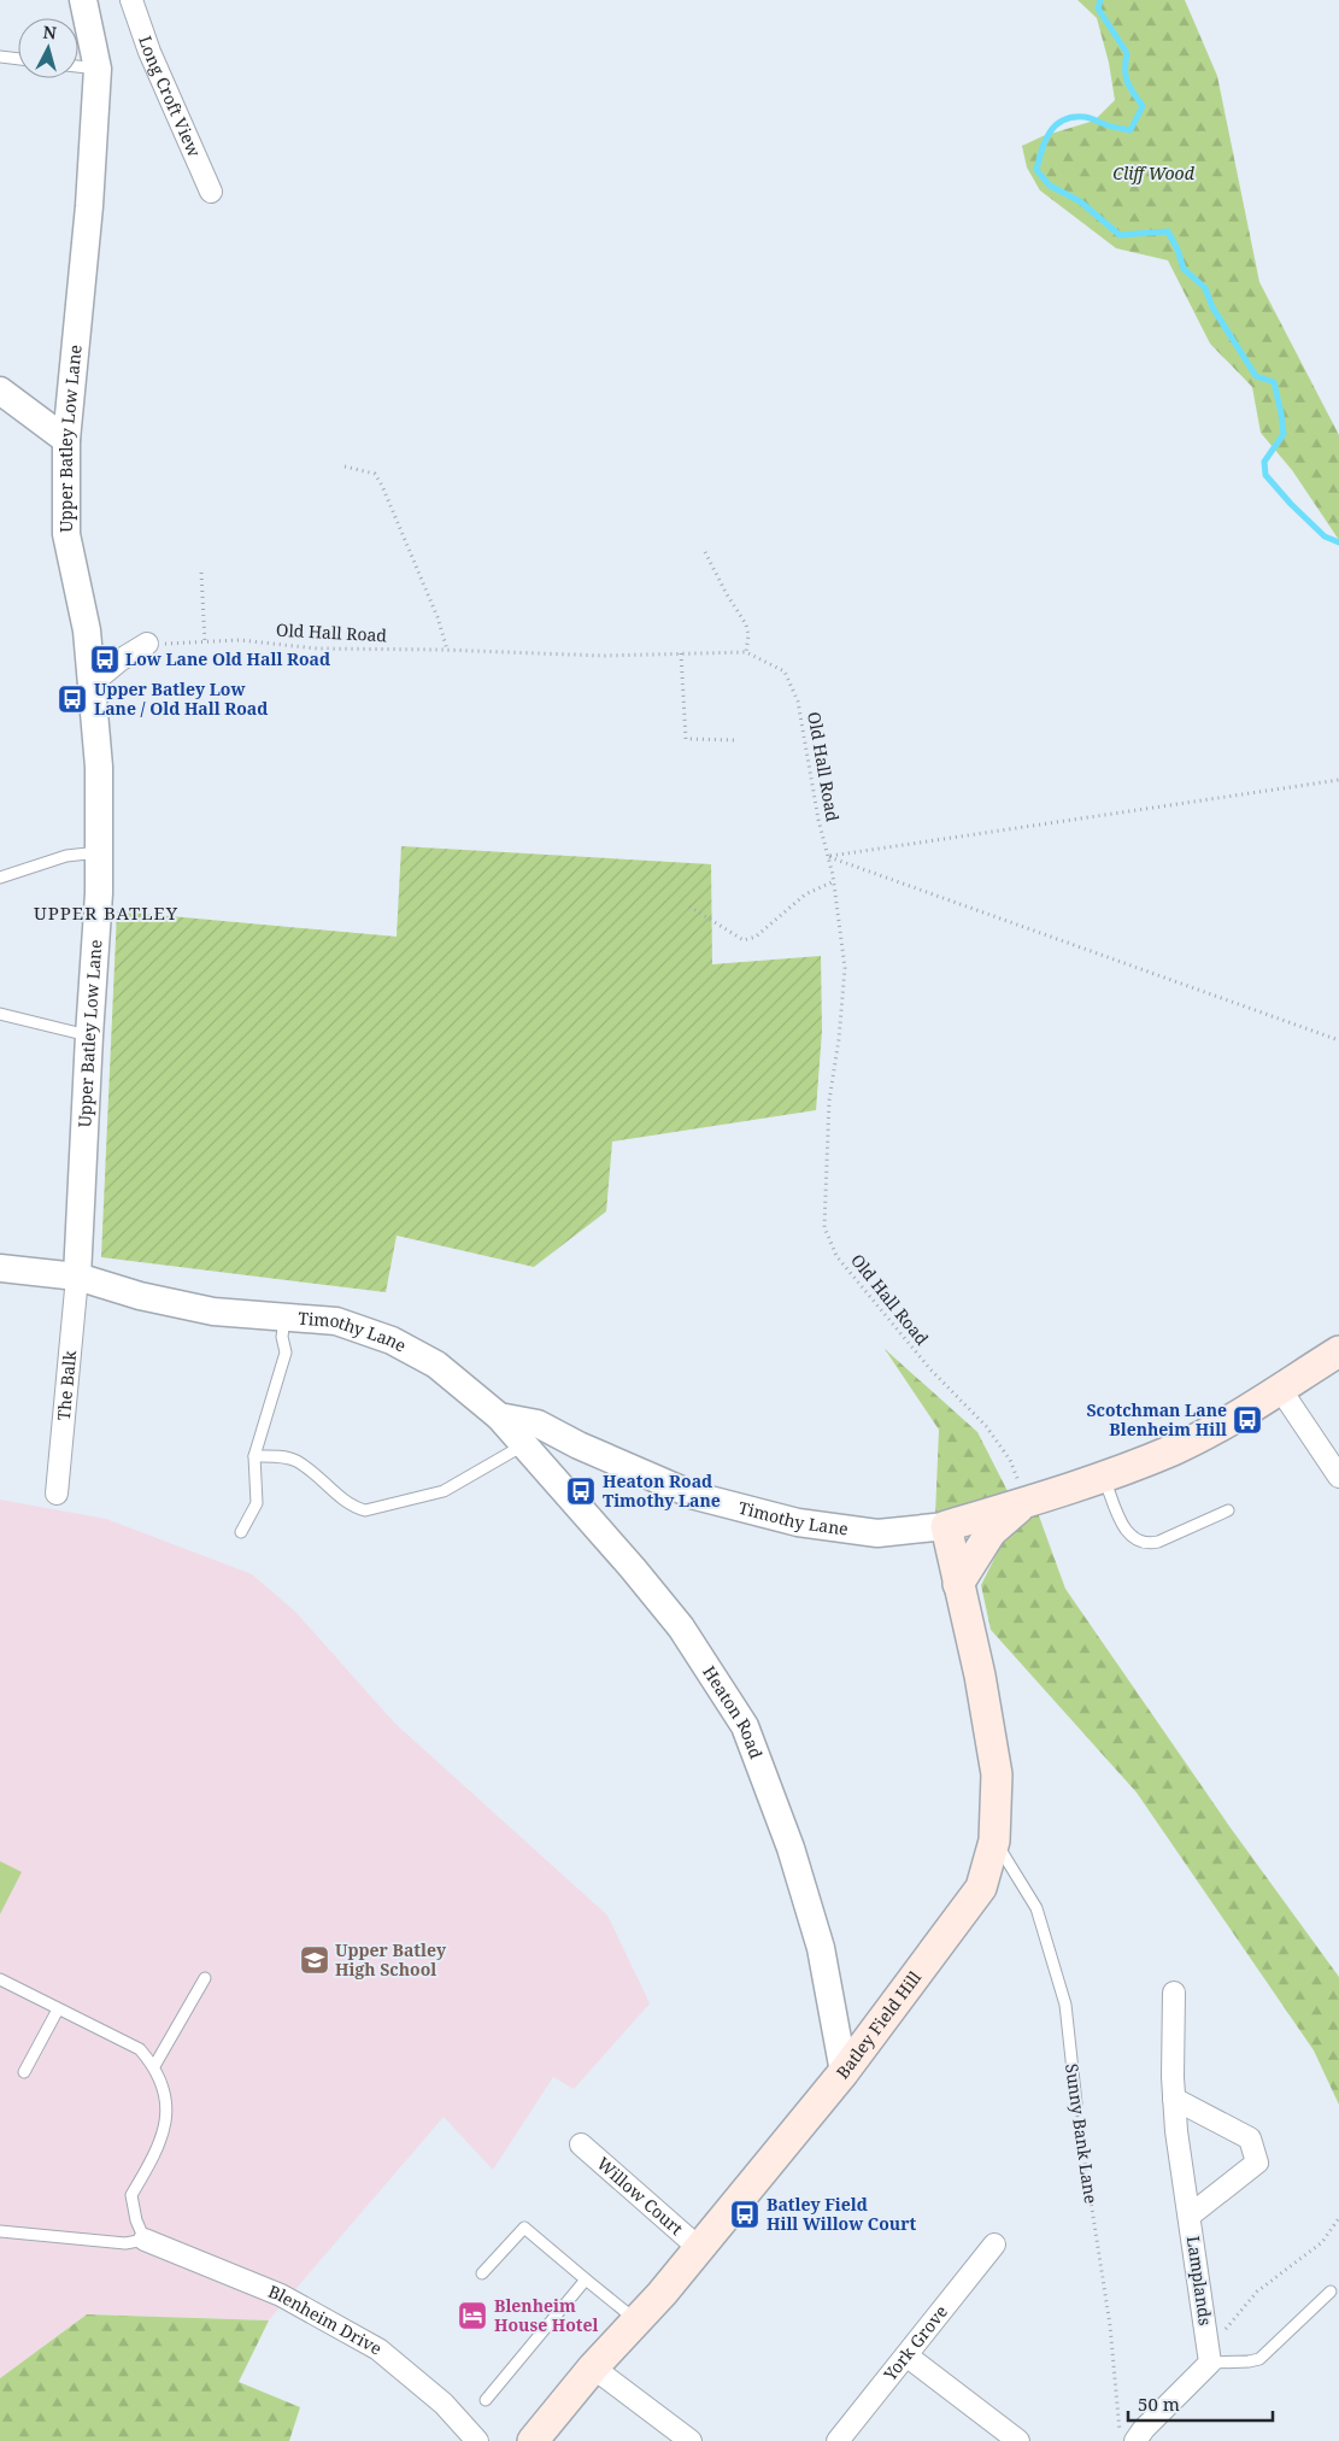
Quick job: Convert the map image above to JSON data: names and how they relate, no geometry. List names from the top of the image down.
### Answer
{
  "streets": {
    "main road": ["Timothy Lane", "Batley Field Hill"],
    "street": [
      "Long Croft View",
      "Upper Batley Low Lane",
      "The Balk",
      "Heaton Road",
      "Willow Court",
      "Lamplands",
      "Blenheim Drive",
      "York Grove"
    ],
    "lane": ["Sunny Bank Lane"],
    "path": ["Old Hall Road"]
  },
  "crossings": [
    ["Upper Batley Low Lane", "Timothy Lane"],
    ["Upper Batley Low Lane", "The Balk"],
    ["Old Hall Road", "Timothy Lane"],
    ["Timothy Lane", "The Balk"],
    ["Timothy Lane", "Heaton Road"],
    ["Timothy Lane", "Batley Field Hill"],
    ["Heaton Road", "Batley Field Hill"],
    ["Batley Field Hill", "Sunny Bank Lane"],
    ["Batley Field Hill", "Willow Court"]
  ],
  "districts": ["UPPER BATLEY"],
  "parks": ["Cliff Wood"],
  "places": {
    "bus stop": [
      "Low Lane Old Hall Road",
      "Upper Batley Low Lane / Old Hall Road",
      "Scotchman Lane Blenheim Hill",
      "Heaton Road Timothy Lane",
      "Batley Field Hill Willow Court"
    ],
    "school or university": ["Upper Batley High School"],
    "hotel": ["Blenheim House Hotel"]
  },
  "scale_bar": "50 m",
  "north": "top"
}
